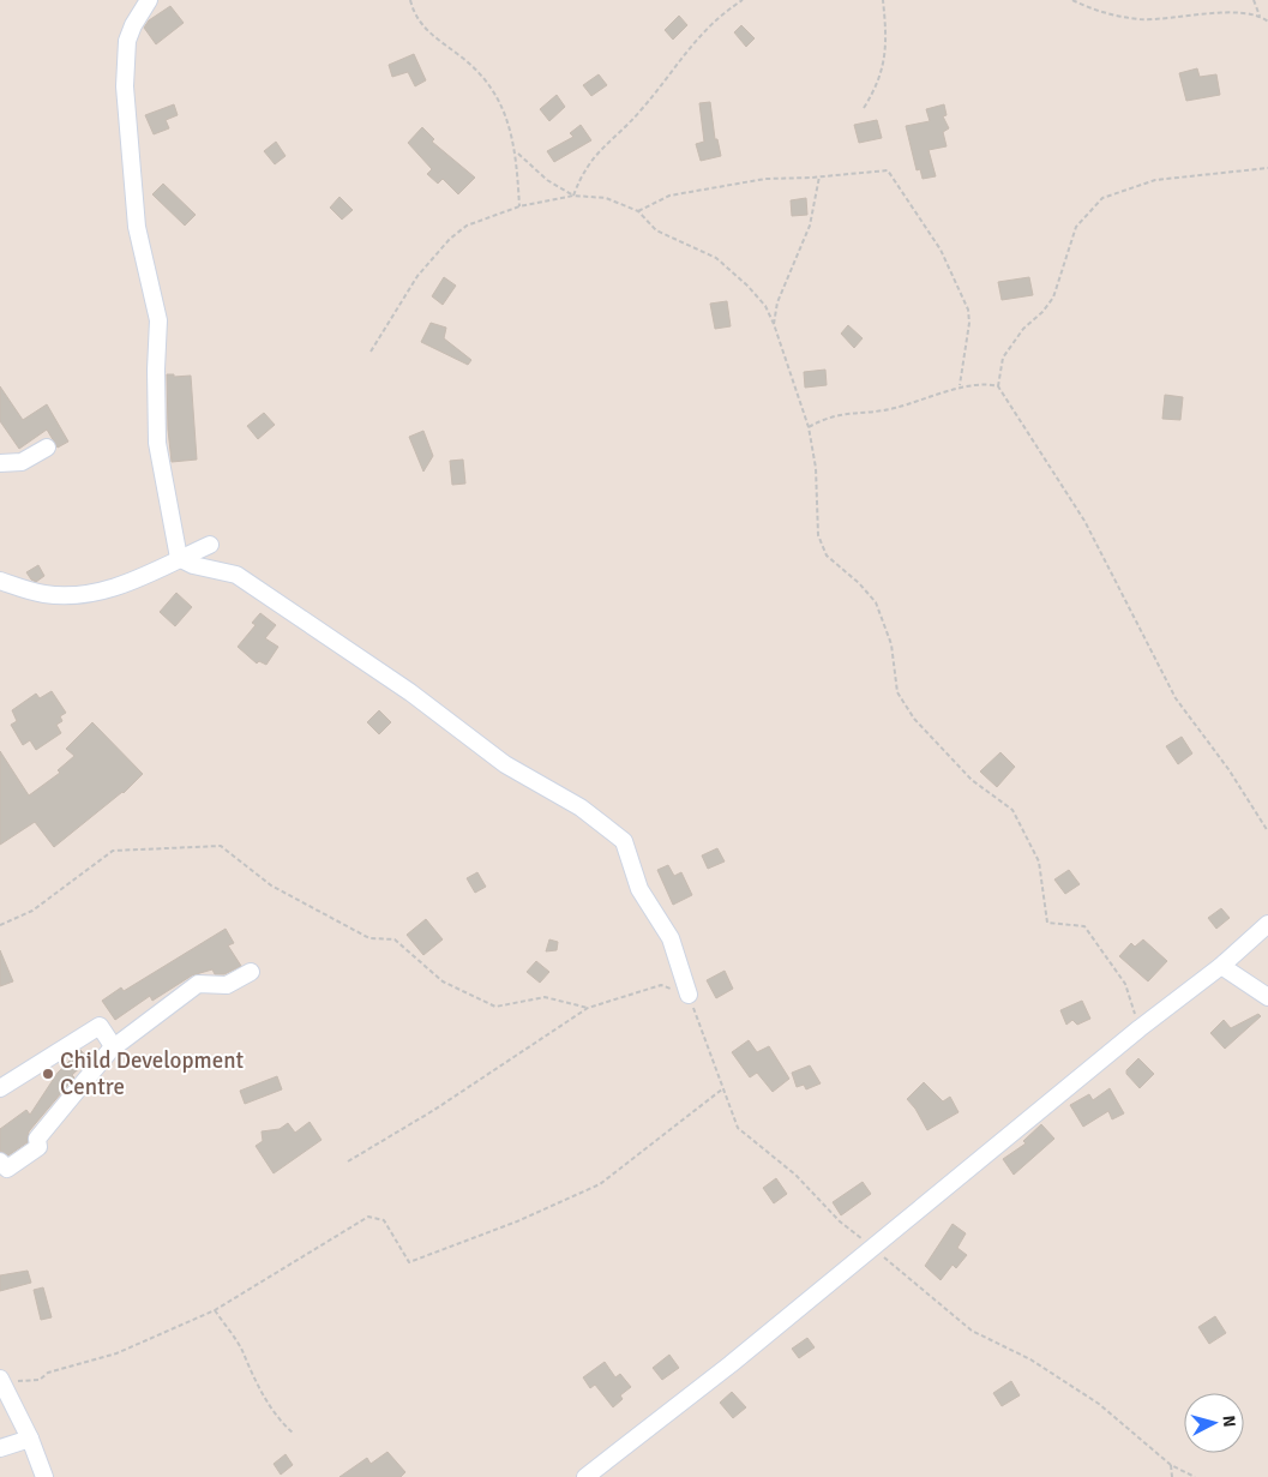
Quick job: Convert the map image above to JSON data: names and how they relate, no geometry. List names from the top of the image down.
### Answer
{
  "places": ["Child Development Centre"],
  "north": "right"
}
